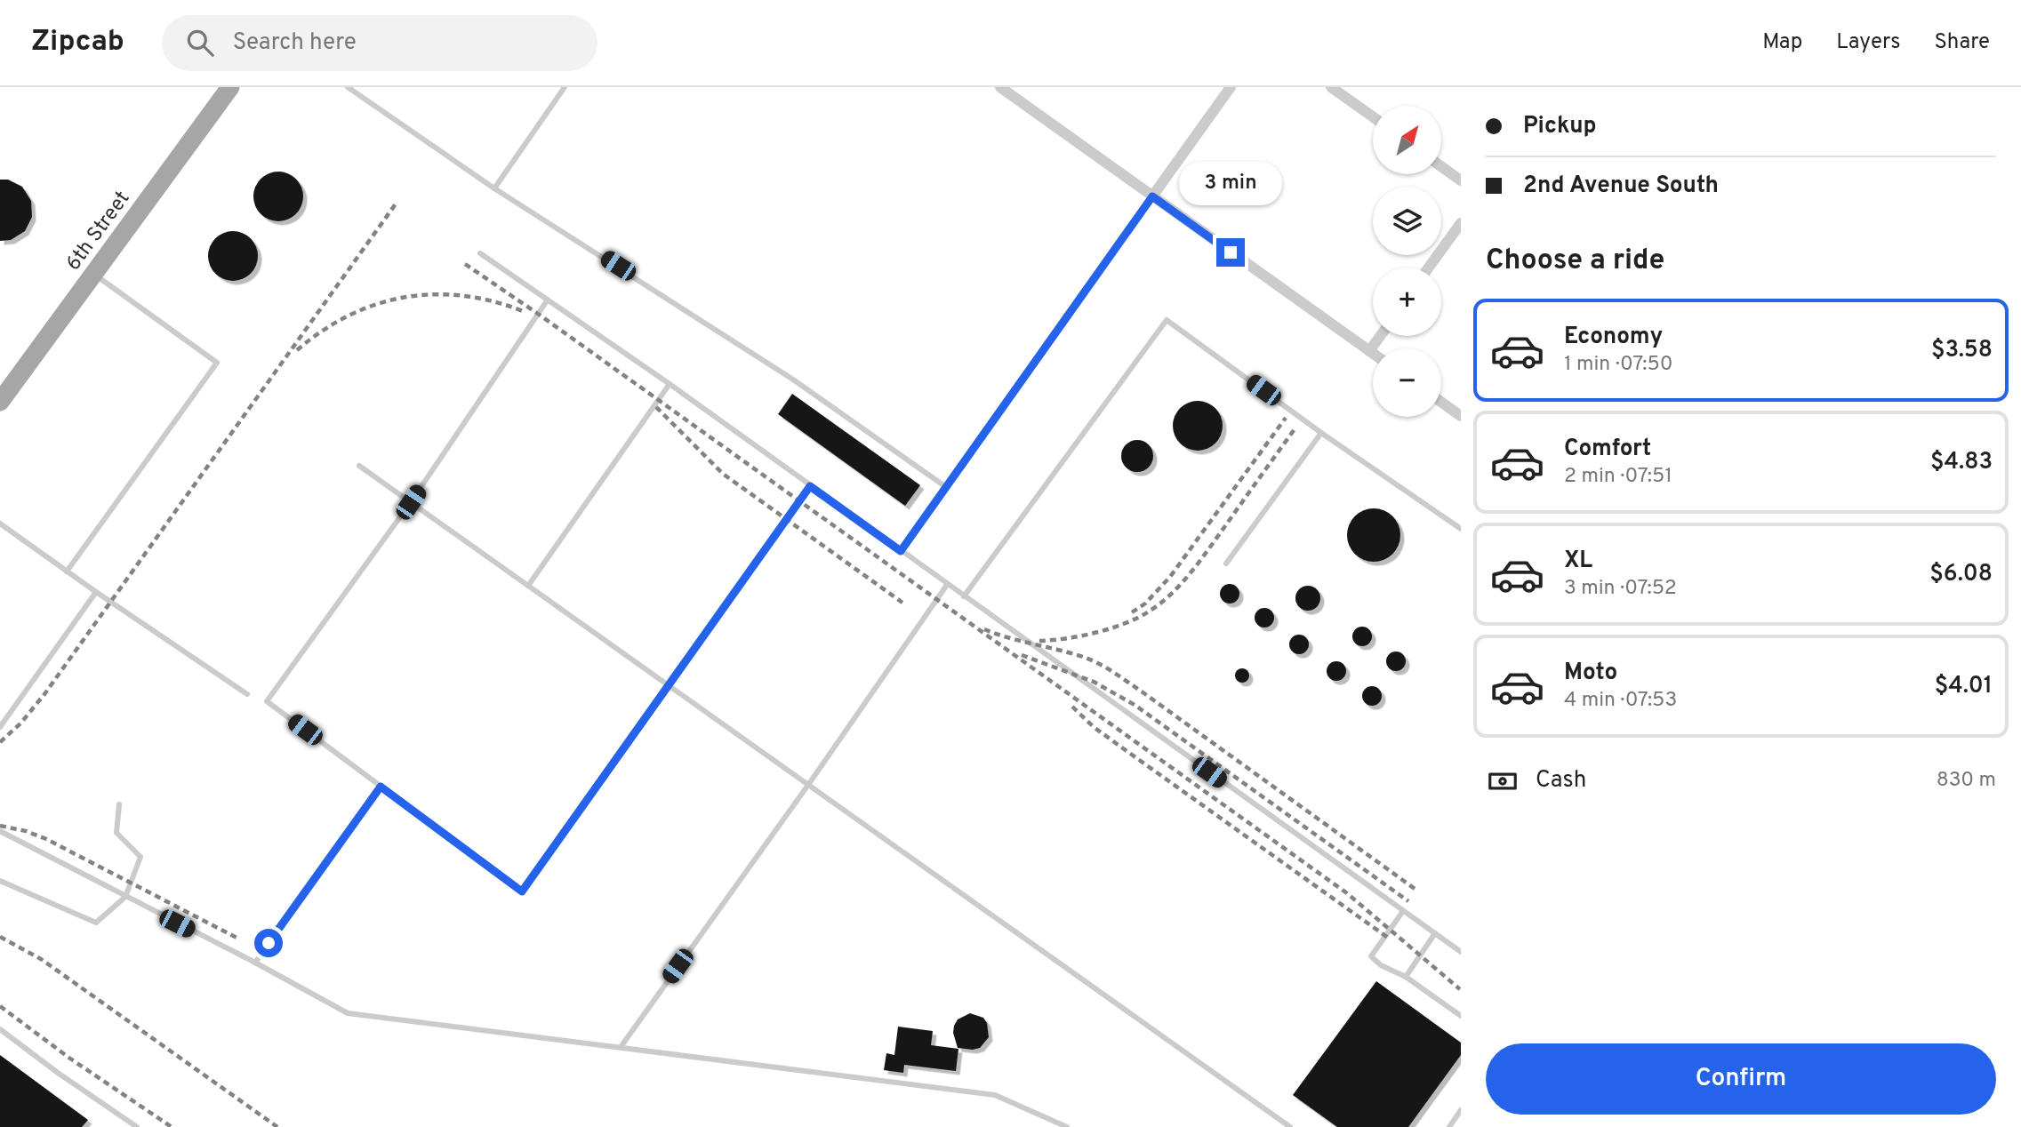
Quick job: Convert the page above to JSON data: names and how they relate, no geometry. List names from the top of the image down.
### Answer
{
  "streets": {
    "main road": ["6th Street"]
  },
  "north": "top right",
  "page": {
    "header": "Zipcab",
    "search": "Search here",
    "nav": ["Map", "Layers", "Share"],
    "banner": ["Pickup", "2nd Avenue South"],
    "map_buttons": ["+", "−"],
    "bubble": "3 min",
    "heading": "Choose a ride",
    "list": [
      {
        "name": "Economy",
        "note": "1 min · 07:50",
        "value": "$3.58"
      },
      {
        "name": "Comfort",
        "note": "2 min · 07:51",
        "value": "$4.83"
      },
      {
        "name": "XL",
        "note": "3 min · 07:52",
        "value": "$6.08"
      },
      {
        "name": "Moto",
        "note": "4 min · 07:53",
        "value": "$4.01"
      }
    ],
    "pay": ["Cash", "830 m"],
    "buttons": "Confirm"
  }
}
